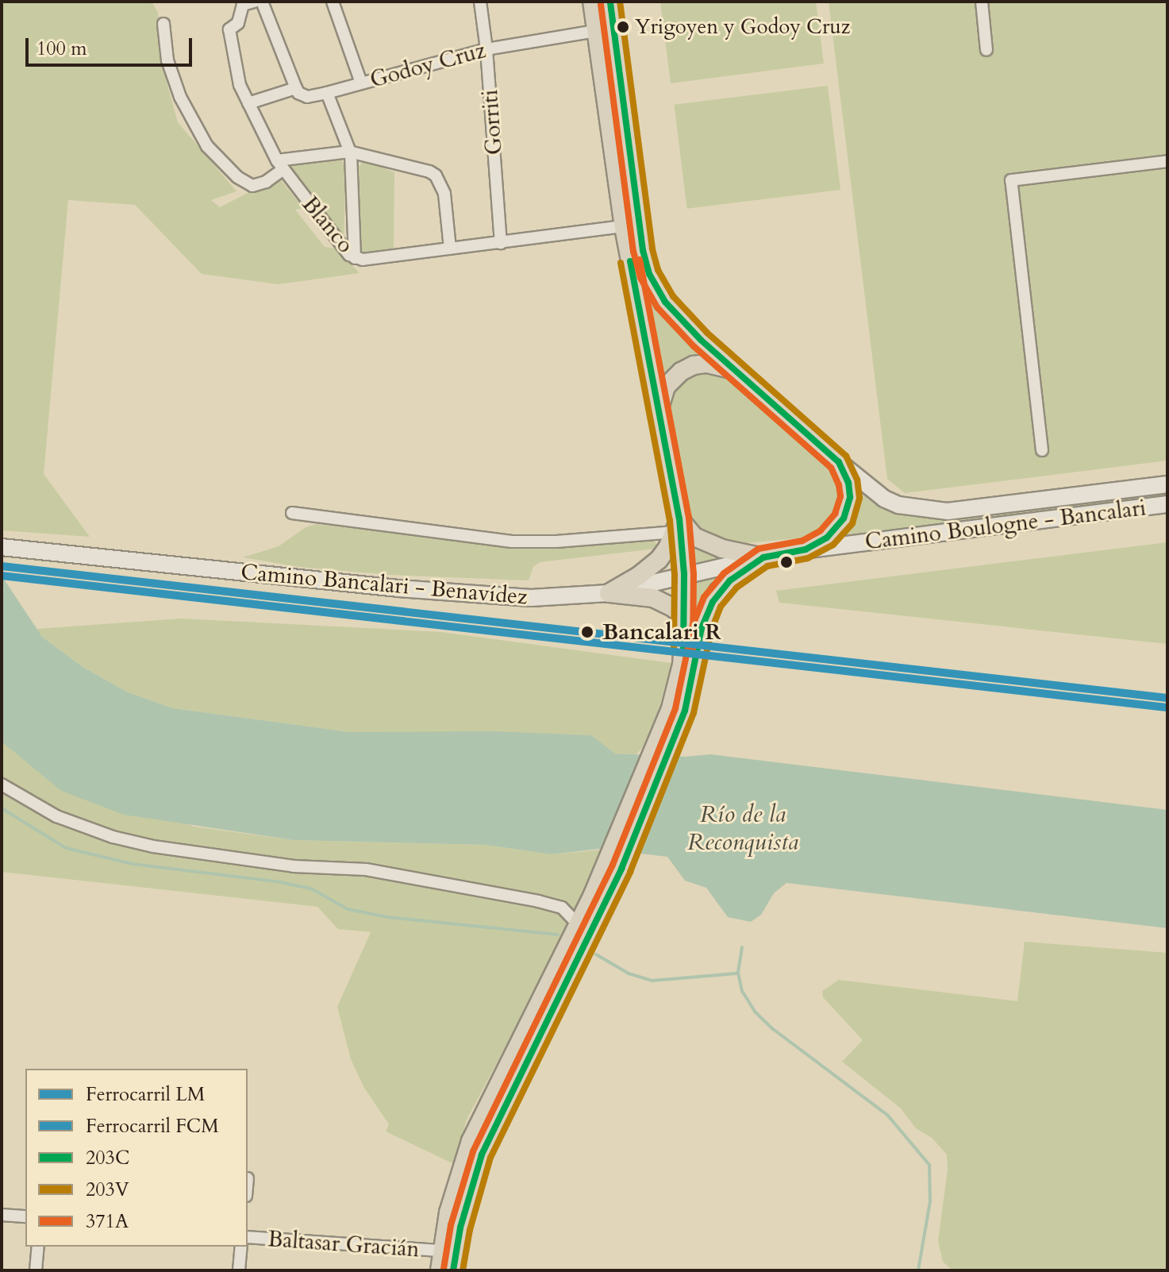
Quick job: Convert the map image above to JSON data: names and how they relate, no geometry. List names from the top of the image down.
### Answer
{
  "streets": {
    "main road": ["Camino Boulogne - Bancalari", "Camino Bancalari - Benavídez"],
    "street": [
      "Godoy Cruz",
      "Gorriti",
      "Blanco",
      "Baltasar Gracián"
    ]
  },
  "crossings": [
    ["Godoy Cruz", "Gorriti"],
    ["Godoy Cruz", "Blanco"],
    ["Gorriti", "Blanco"],
    ["Camino Boulogne - Bancalari", "Camino Bancalari - Benavídez"]
  ],
  "water": ["Río de la Reconquista"],
  "places": ["Yrigoyen y Godoy Cruz", "Bancalari R"],
  "lines": [
    "transit line 203C",
    "transit line 203V",
    "transit line 371A",
    "rail line LM",
    "rail line FCM"
  ],
  "legend": [
    "Ferrocarril LM",
    "Ferrocarril FCM",
    "203C",
    "203V",
    "371A"
  ],
  "scale_bar": "100 m"
}
